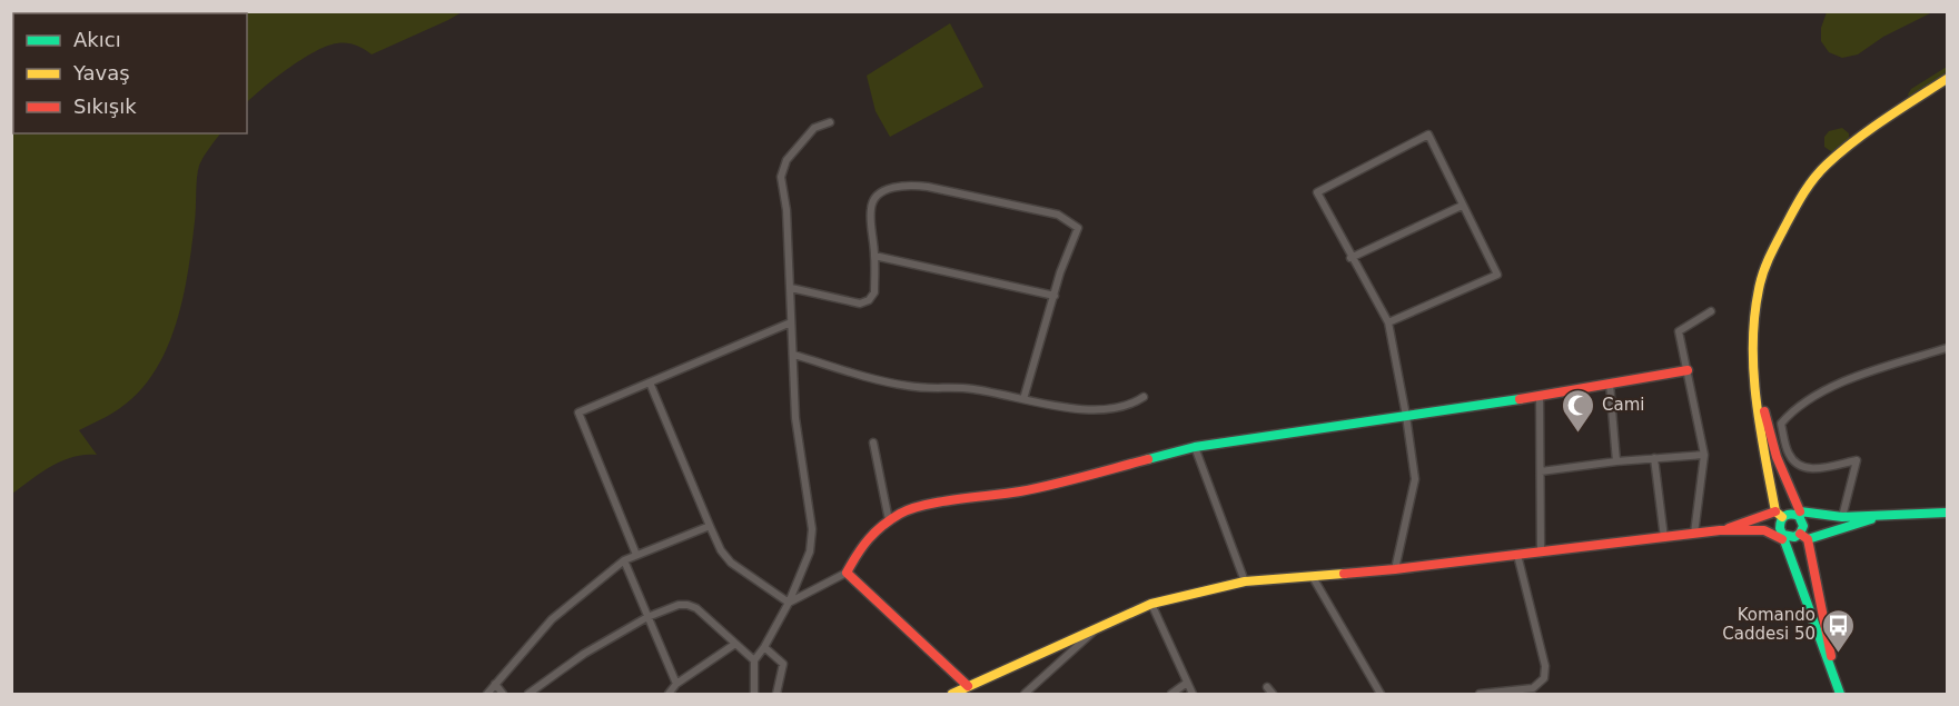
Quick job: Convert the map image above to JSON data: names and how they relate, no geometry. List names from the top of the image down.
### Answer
{
  "places": {
    "mosque": ["Cami"],
    "bus stop": ["Komando Caddesi 50"]
  },
  "legend": ["Akıcı", "Yavaş", "Sıkışık"]
}
